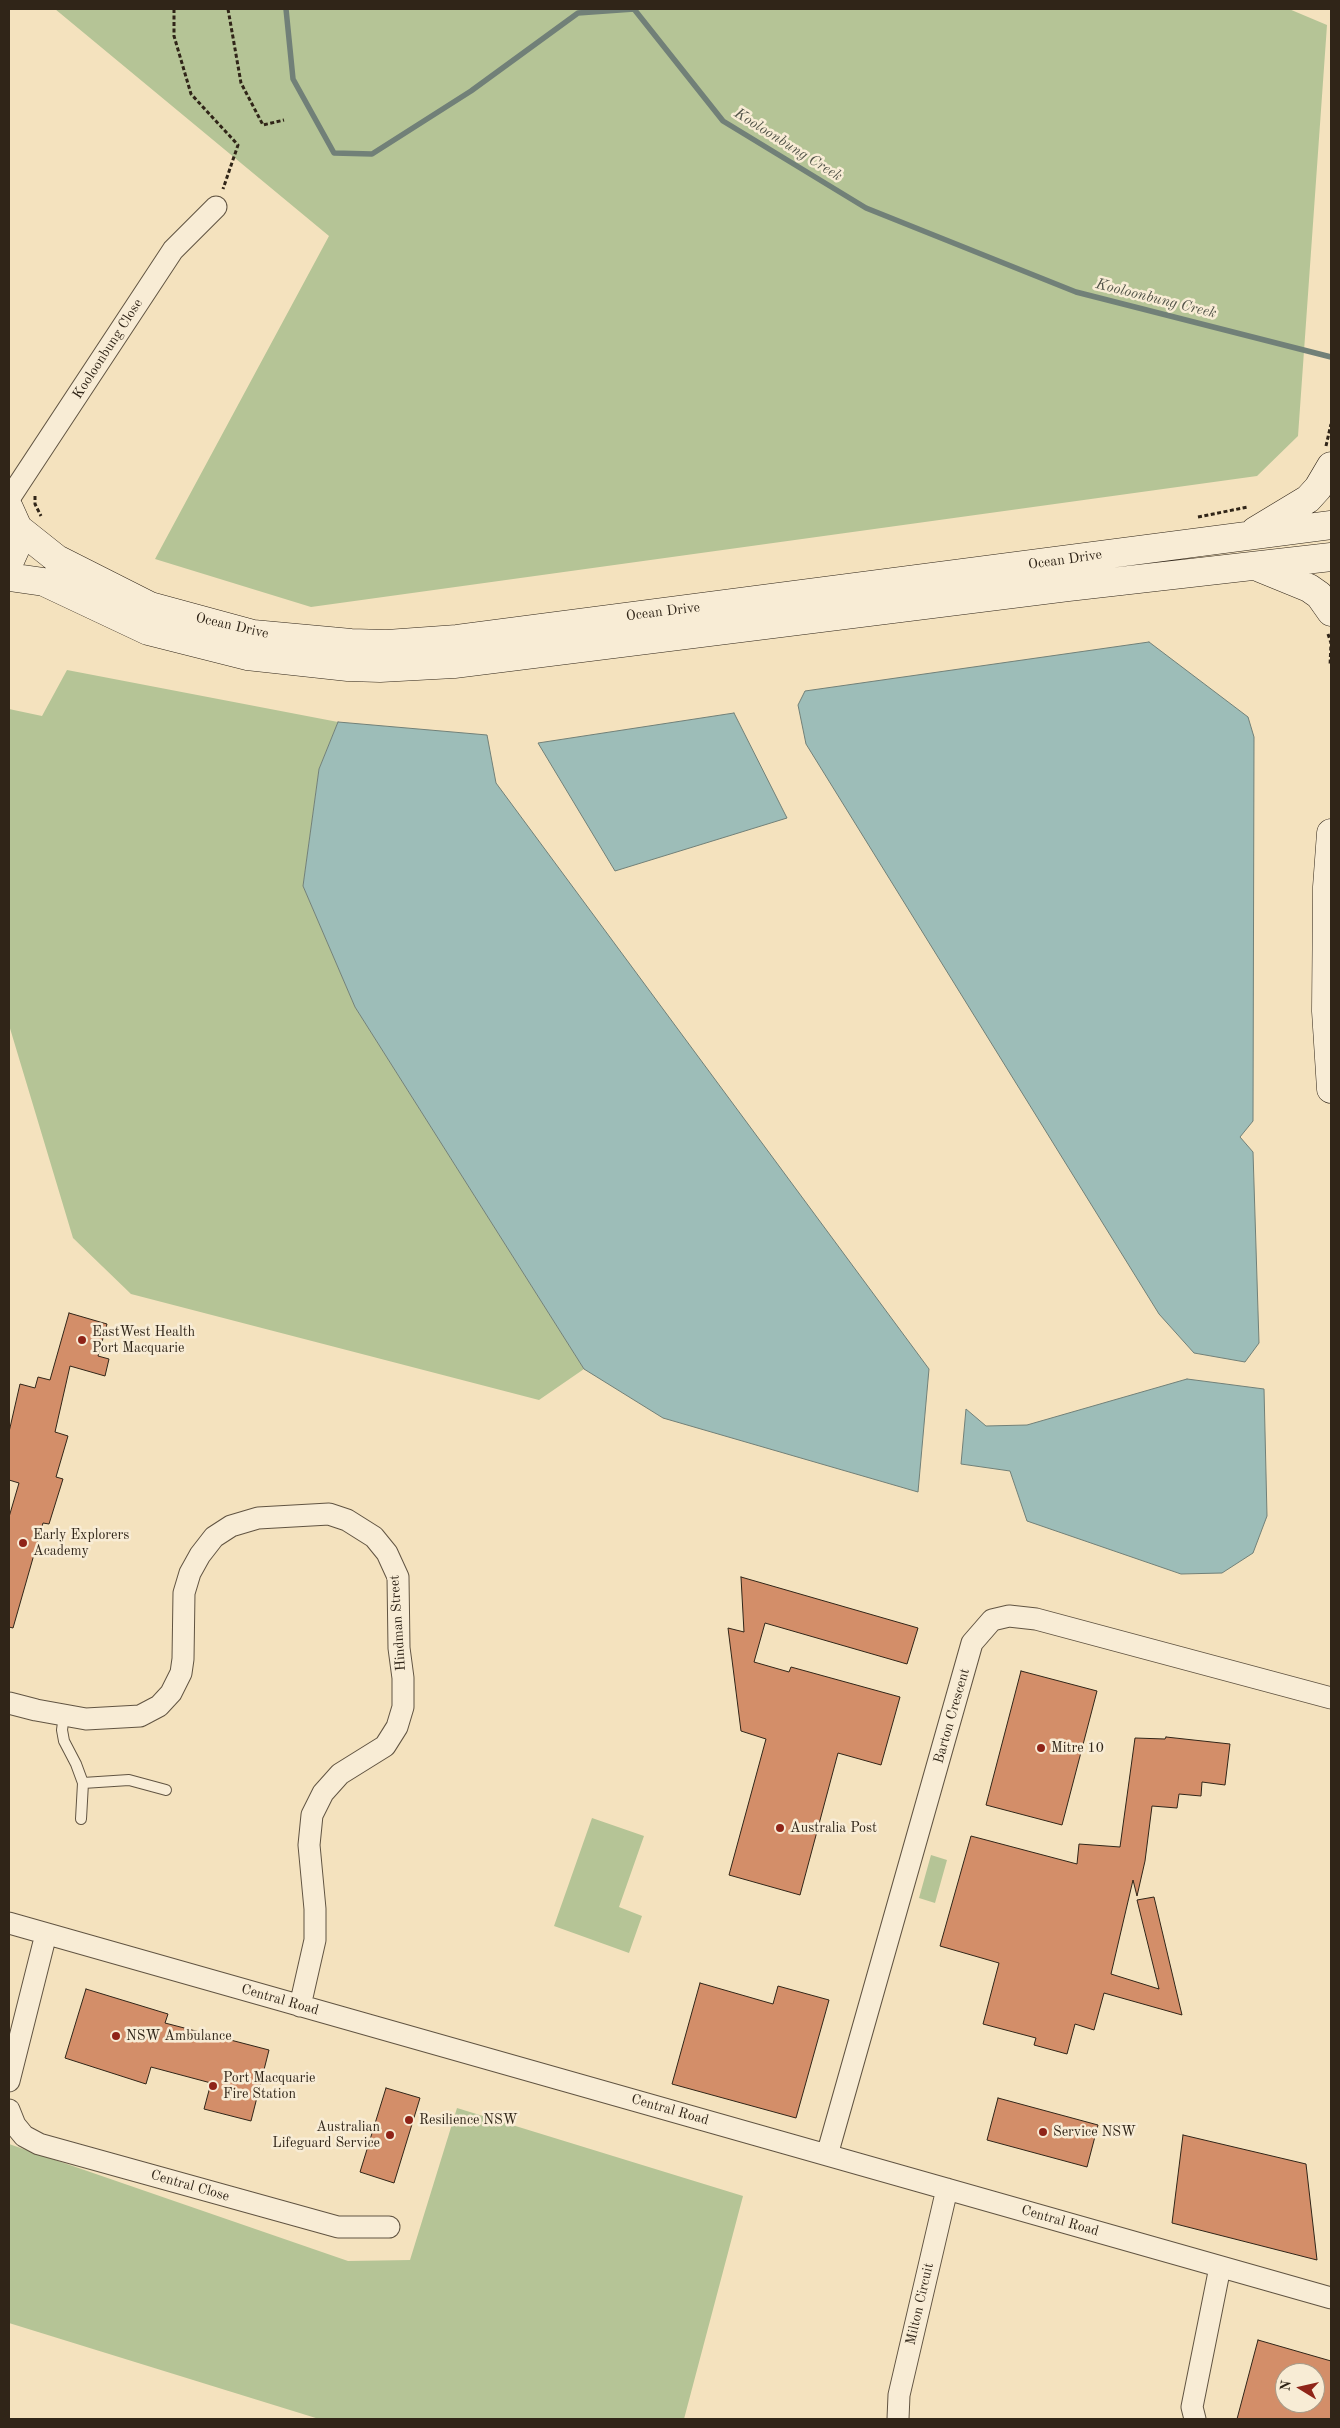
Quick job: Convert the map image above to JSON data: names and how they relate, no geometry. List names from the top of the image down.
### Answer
{
  "streets": {
    "main road": ["Ocean Drive"],
    "street": [
      "Kooloonbung Close",
      "Hindman Street",
      "Barton Crescent",
      "Central Road",
      "Central Close",
      "Milton Circuit"
    ]
  },
  "crossings": [
    ["Hindman Street", "Central Road"],
    ["Barton Crescent", "Central Road"],
    ["Central Road", "Milton Circuit"]
  ],
  "water": ["Kooloonbung Creek"],
  "places": [
    "EastWest Health Port Macquarie",
    "Early Explorers Academy",
    "Mitre 10",
    "Australia Post",
    "NSW Ambulance",
    "Port Macquarie Fire Station",
    "Resilience NSW",
    "Service NSW",
    "Australian Lifeguard Service"
  ],
  "north": "left"
}
